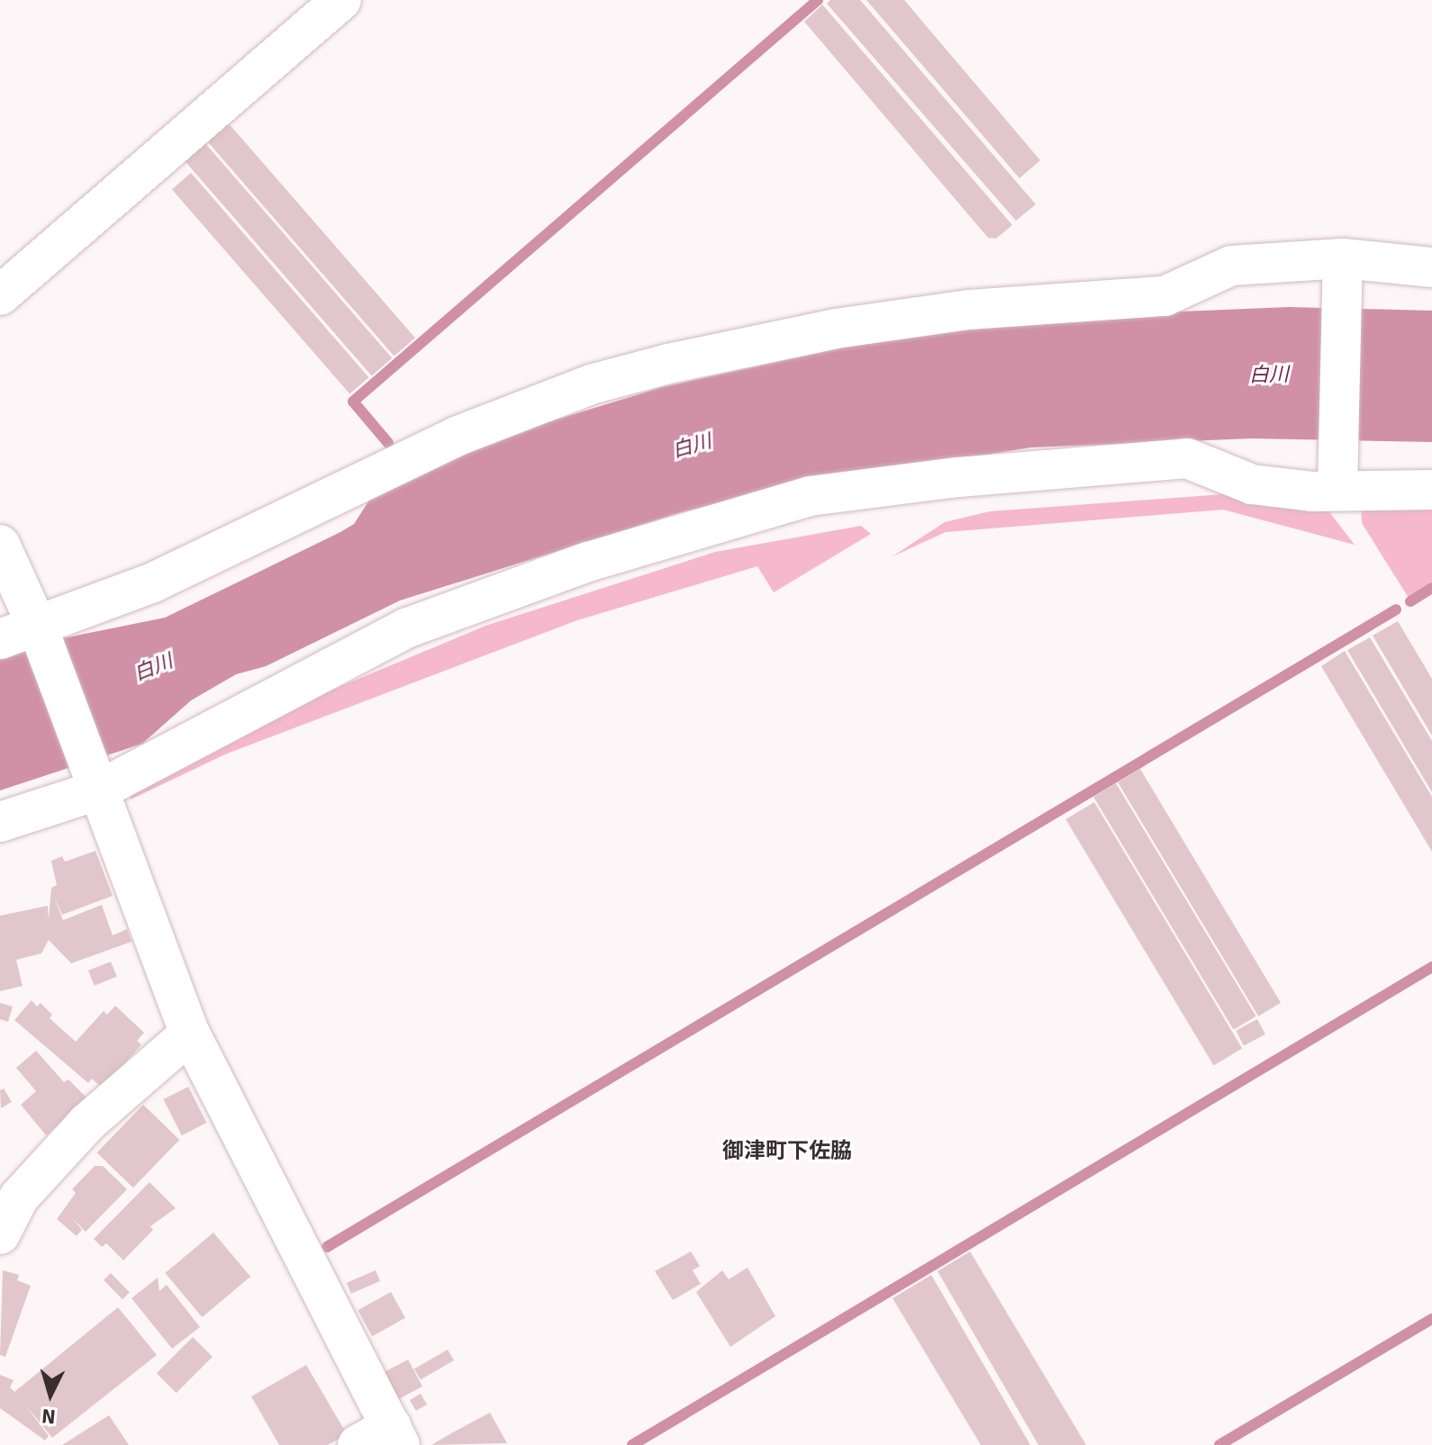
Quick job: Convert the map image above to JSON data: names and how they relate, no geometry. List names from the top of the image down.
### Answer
{
  "districts": ["御津町下佐脇"],
  "water": ["白川"],
  "north": "bottom"
}
